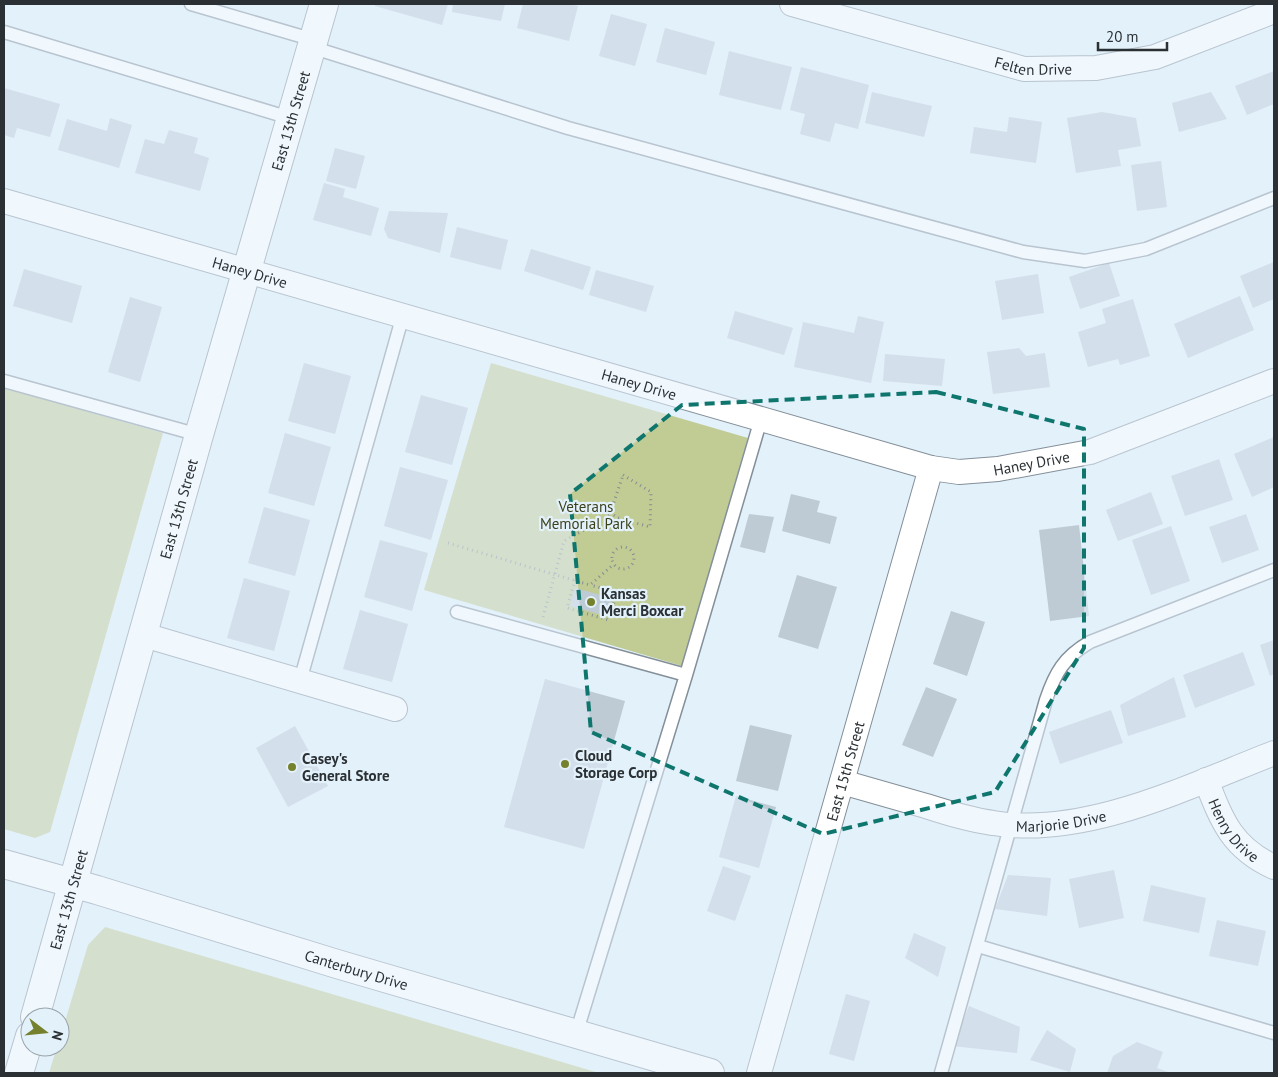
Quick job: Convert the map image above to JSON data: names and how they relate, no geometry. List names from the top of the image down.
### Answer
{
  "streets": {
    "street": [
      "Felten Drive",
      "East 13th Street",
      "Haney Drive",
      "East 15th Street",
      "Marjorie Drive",
      "Henry Drive",
      "Canterbury Drive"
    ]
  },
  "crossings": [
    ["East 13th Street", "Haney Drive"],
    ["East 13th Street", "Canterbury Drive"],
    ["Haney Drive", "East 15th Street"],
    ["East 15th Street", "Marjorie Drive"],
    ["Marjorie Drive", "Henry Drive"]
  ],
  "parks": ["Veterans Memorial Park"],
  "places": ["Kansas Merci Boxcar", "Cloud Storage Corp", "Casey's General Store"],
  "scale_bar": "20 m",
  "north": "right"
}
